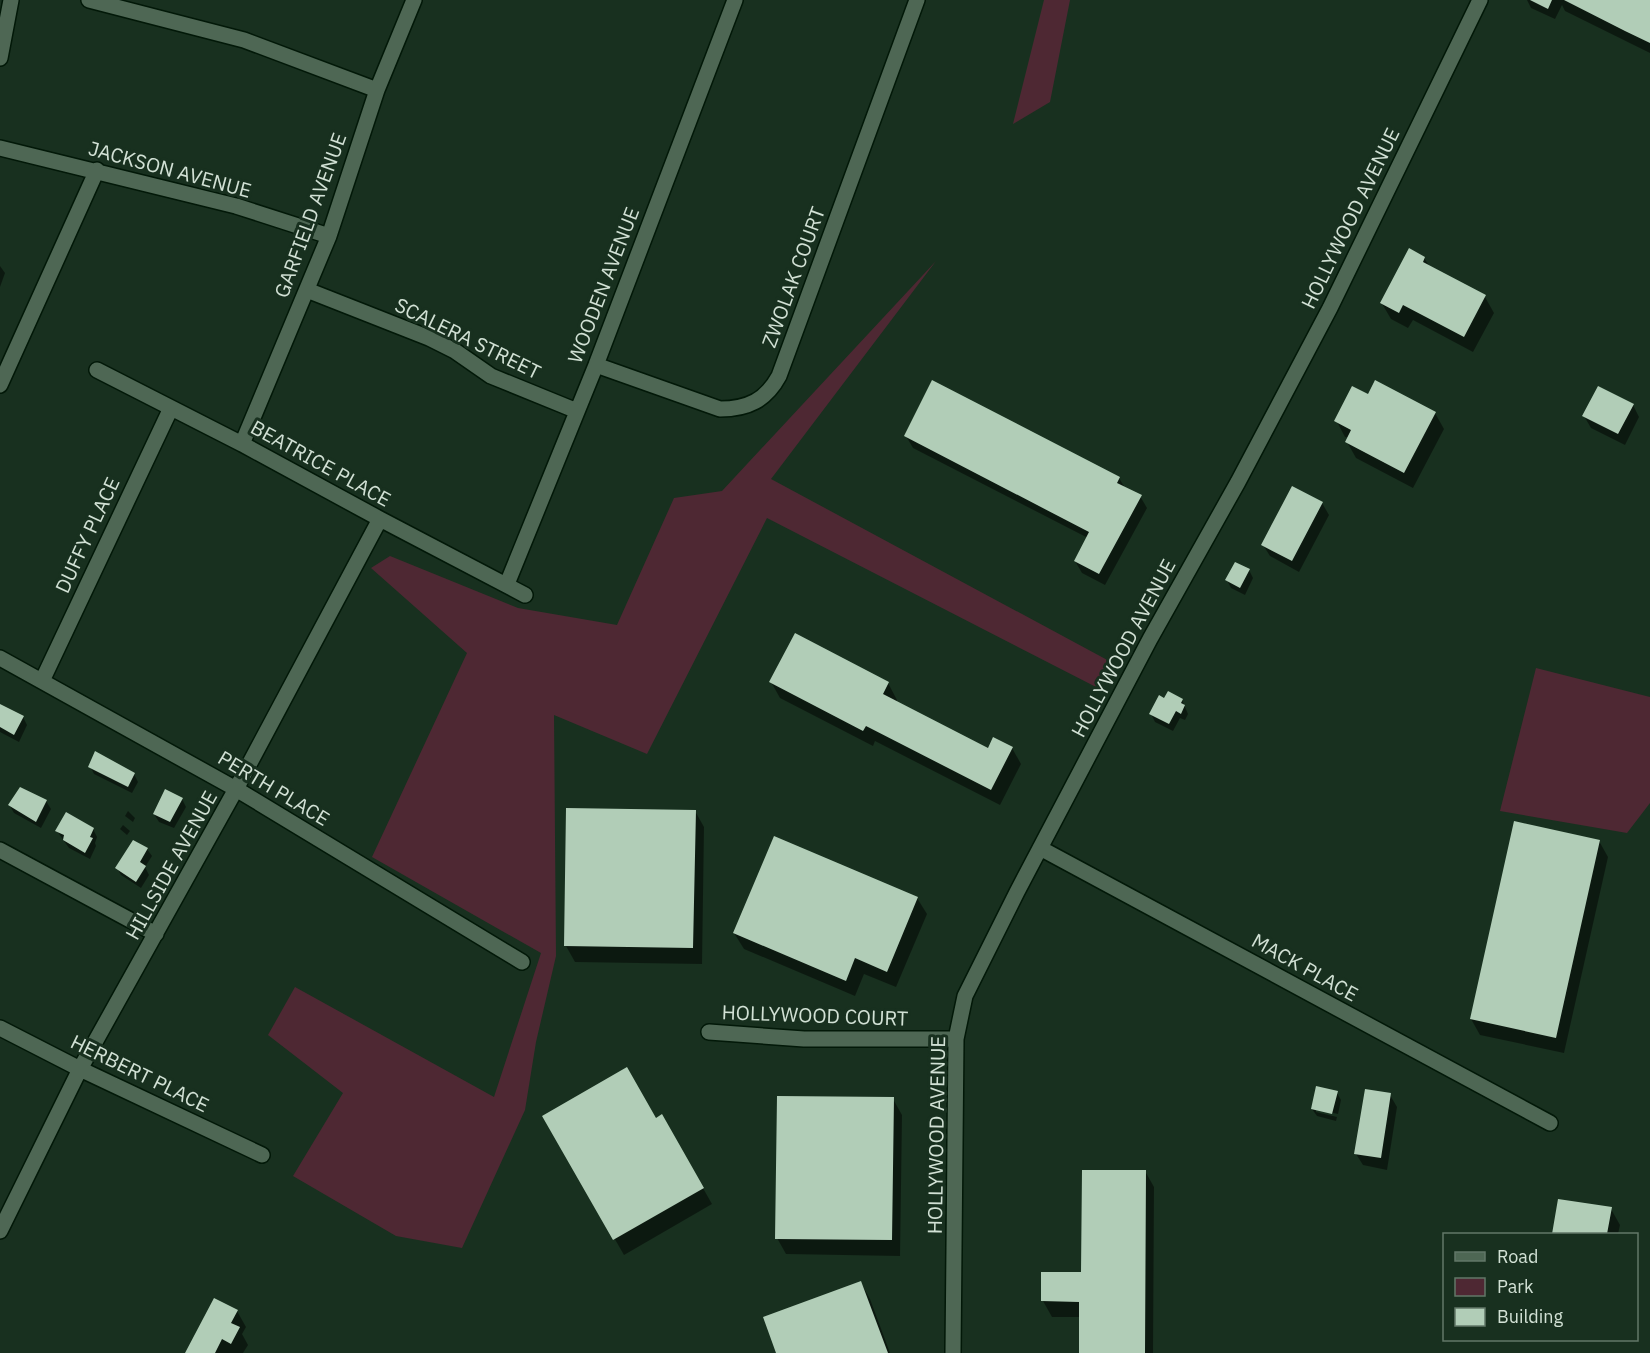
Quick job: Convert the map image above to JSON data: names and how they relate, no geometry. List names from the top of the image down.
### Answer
{
  "streets": {
    "street": [
      "JACKSON AVENUE",
      "GARFIELD AVENUE",
      "HOLLYWOOD AVENUE",
      "ZWOLAK COURT",
      "WOODEN AVENUE",
      "SCALERA STREET",
      "BEATRICE PLACE",
      "DUFFY PLACE",
      "PERTH PLACE",
      "HILLSIDE AVENUE",
      "MACK PLACE",
      "HOLLYWOOD COURT",
      "HERBERT PLACE"
    ]
  },
  "crossings": [
    ["JACKSON AVENUE", "GARFIELD AVENUE"],
    ["GARFIELD AVENUE", "SCALERA STREET"],
    ["GARFIELD AVENUE", "BEATRICE PLACE"],
    ["HOLLYWOOD AVENUE", "MACK PLACE"],
    ["HOLLYWOOD AVENUE", "HOLLYWOOD COURT"],
    ["ZWOLAK COURT", "WOODEN AVENUE"],
    ["WOODEN AVENUE", "SCALERA STREET"],
    ["WOODEN AVENUE", "BEATRICE PLACE"],
    ["BEATRICE PLACE", "DUFFY PLACE"],
    ["BEATRICE PLACE", "HILLSIDE AVENUE"],
    ["DUFFY PLACE", "PERTH PLACE"],
    ["PERTH PLACE", "HILLSIDE AVENUE"],
    ["HILLSIDE AVENUE", "HERBERT PLACE"]
  ],
  "legend": ["Road", "Park", "Building"]
}
